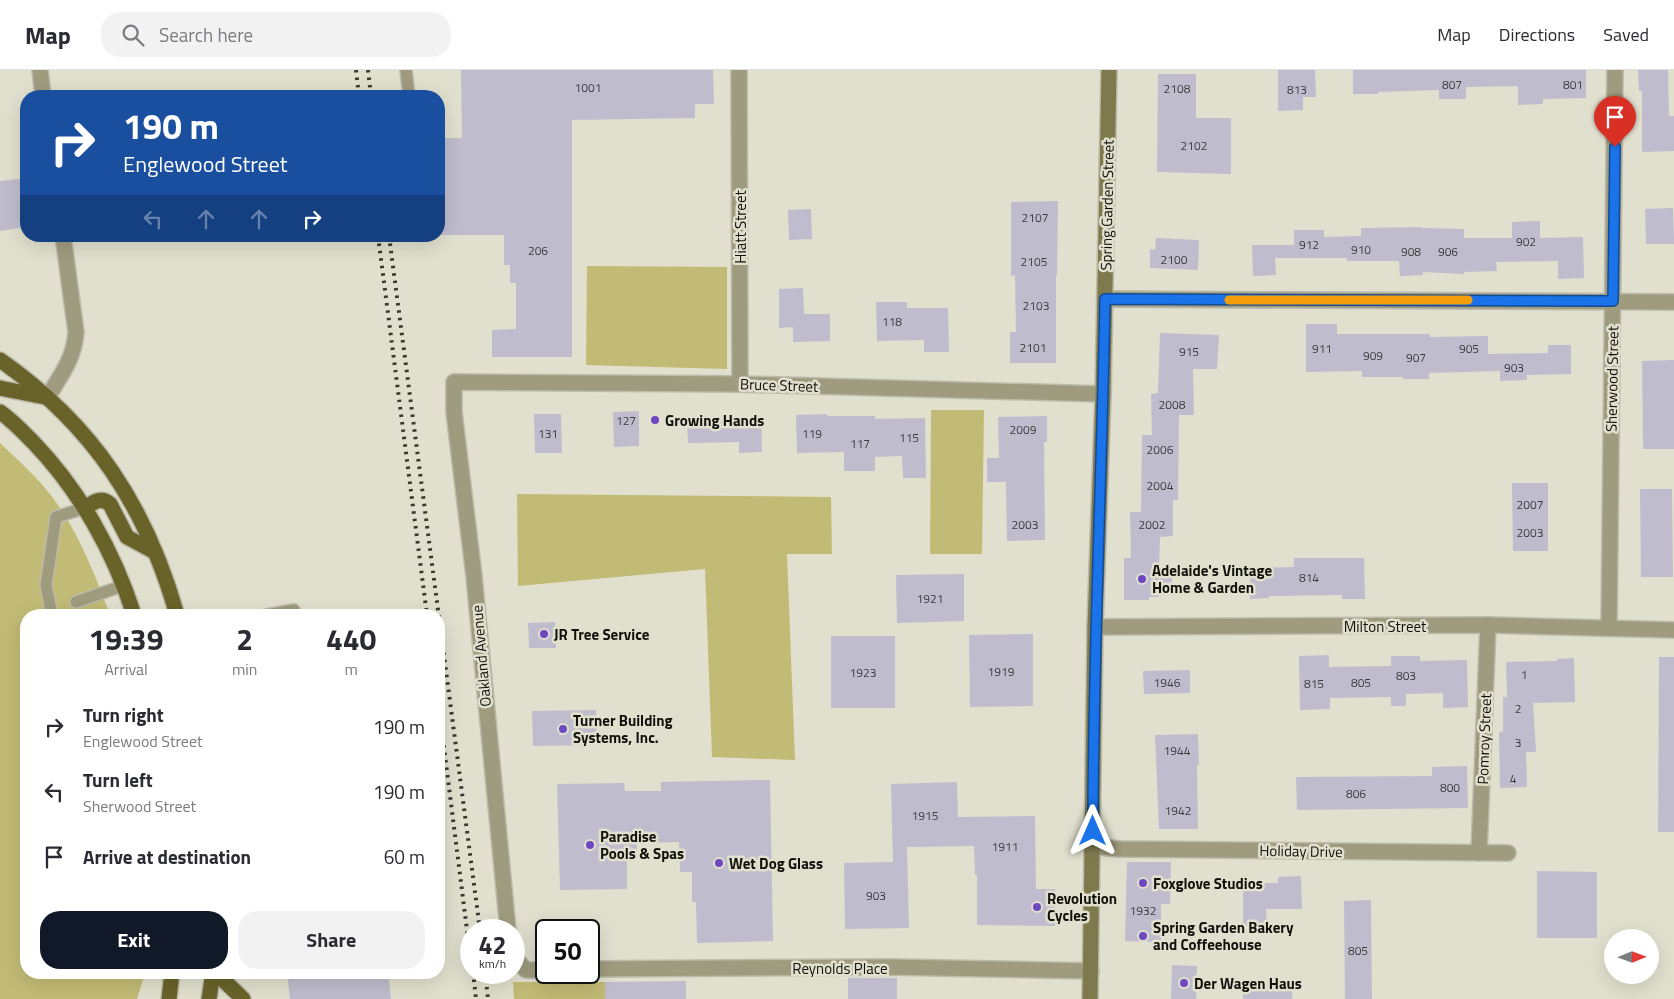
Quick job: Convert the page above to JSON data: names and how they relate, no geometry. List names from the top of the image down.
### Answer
{
  "streets": {
    "main road": ["Spring Garden Street"],
    "street": [
      "Hiatt Street",
      "Sherwood Street",
      "Bruce Street",
      "Milton Street",
      "Oakland Avenue",
      "Pomroy Street",
      "Holiday Drive",
      "Reynolds Place"
    ]
  },
  "crossings": [
    ["Spring Garden Street", "Bruce Street"],
    ["Spring Garden Street", "Milton Street"],
    ["Spring Garden Street", "Holiday Drive"],
    ["Spring Garden Street", "Reynolds Place"],
    ["Hiatt Street", "Bruce Street"],
    ["Sherwood Street", "Milton Street"],
    ["Bruce Street", "Oakland Avenue"],
    ["Milton Street", "Pomroy Street"],
    ["Pomroy Street", "Holiday Drive"]
  ],
  "places": [
    "Growing Hands",
    "Adelaide's Vintage Home & Garden",
    "JR Tree Service",
    "Turner Building Systems, Inc.",
    "Paradise Pools & Spas",
    "Wet Dog Glass",
    "Foxglove Studios",
    "Revolution Cycles",
    "Spring Garden Bakery and Coffeehouse",
    "Der Wagen Haus"
  ],
  "house_numbers": [
    "807",
    "801",
    "1001",
    "2108",
    "813",
    "2102",
    "2107",
    "902",
    "912",
    "910",
    "206",
    "908",
    "906",
    "2100",
    "2105",
    "2103",
    "118",
    "2101",
    "911",
    "905",
    "915",
    "909",
    "907",
    "903",
    "2008",
    "127",
    "2009",
    "131",
    "119",
    "115",
    "117",
    "2006",
    "2004",
    "2007",
    "2003",
    "2002",
    "2003",
    "814",
    "1921",
    "1919",
    "1923",
    "1",
    "803",
    "1946",
    "805",
    "815",
    "2",
    "3",
    "1944",
    "4",
    "800",
    "806",
    "1942",
    "1915",
    "1911",
    "903",
    "1932",
    "805"
  ],
  "north": "right",
  "page": {
    "header": "Map",
    "search": "Search here",
    "nav": ["Map", "Directions", "Saved"],
    "turn": ["190 m", "Englewood Street"],
    "eta": [
      "19:39",
      "Arrival",
      "2",
      "min",
      "440",
      "m"
    ],
    "list": [
      {
        "name": "Turn right",
        "note": "Englewood Street",
        "value": "190 m"
      },
      {
        "name": "Turn left",
        "note": "Sherwood Street",
        "value": "190 m"
      },
      {
        "name": "Arrive at destination",
        "value": "60 m"
      }
    ],
    "buttons": ["Exit", "Share"],
    "speed": "42 km/h",
    "limit": "50"
  }
}
